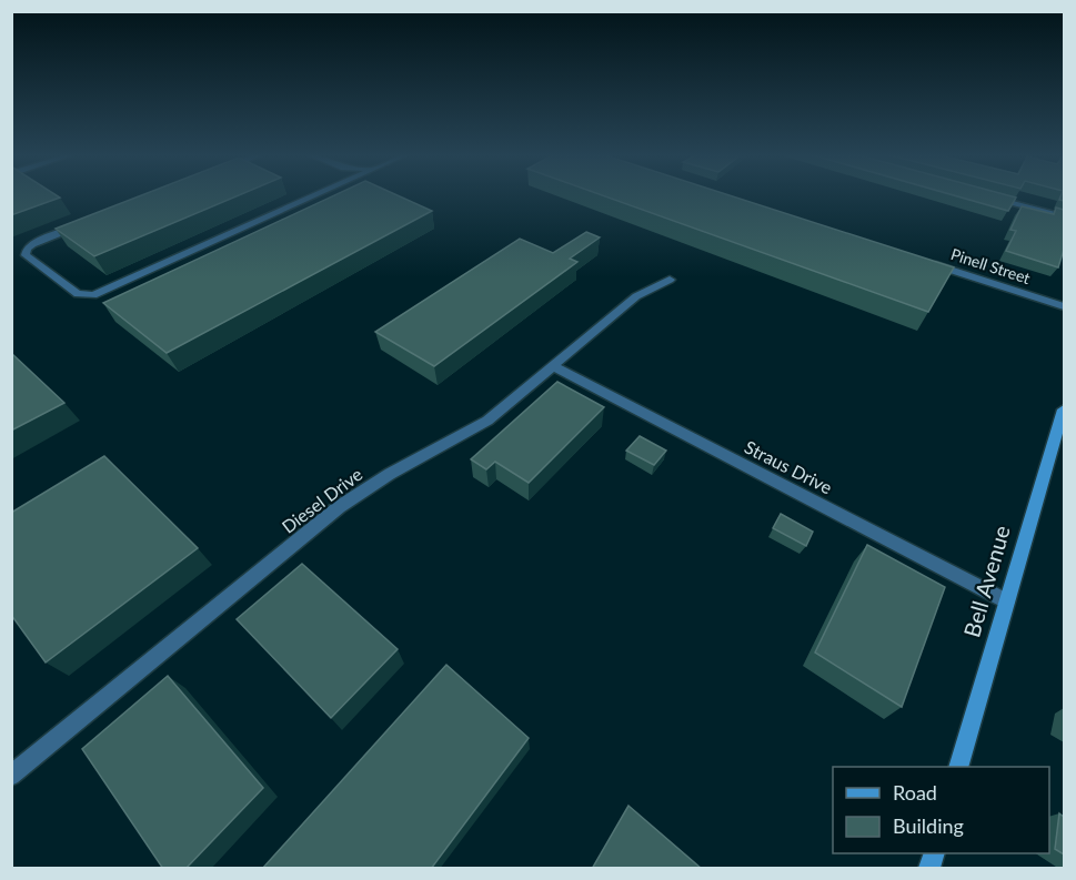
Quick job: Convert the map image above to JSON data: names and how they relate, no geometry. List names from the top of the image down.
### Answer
{
  "streets": {
    "main road": ["Bell Avenue"],
    "street": ["Pinell Street", "Straus Drive", "Diesel Drive"]
  },
  "crossings": [
    ["Straus Drive", "Diesel Drive"],
    ["Straus Drive", "Bell Avenue"]
  ],
  "legend": ["Road", "Building"]
}
